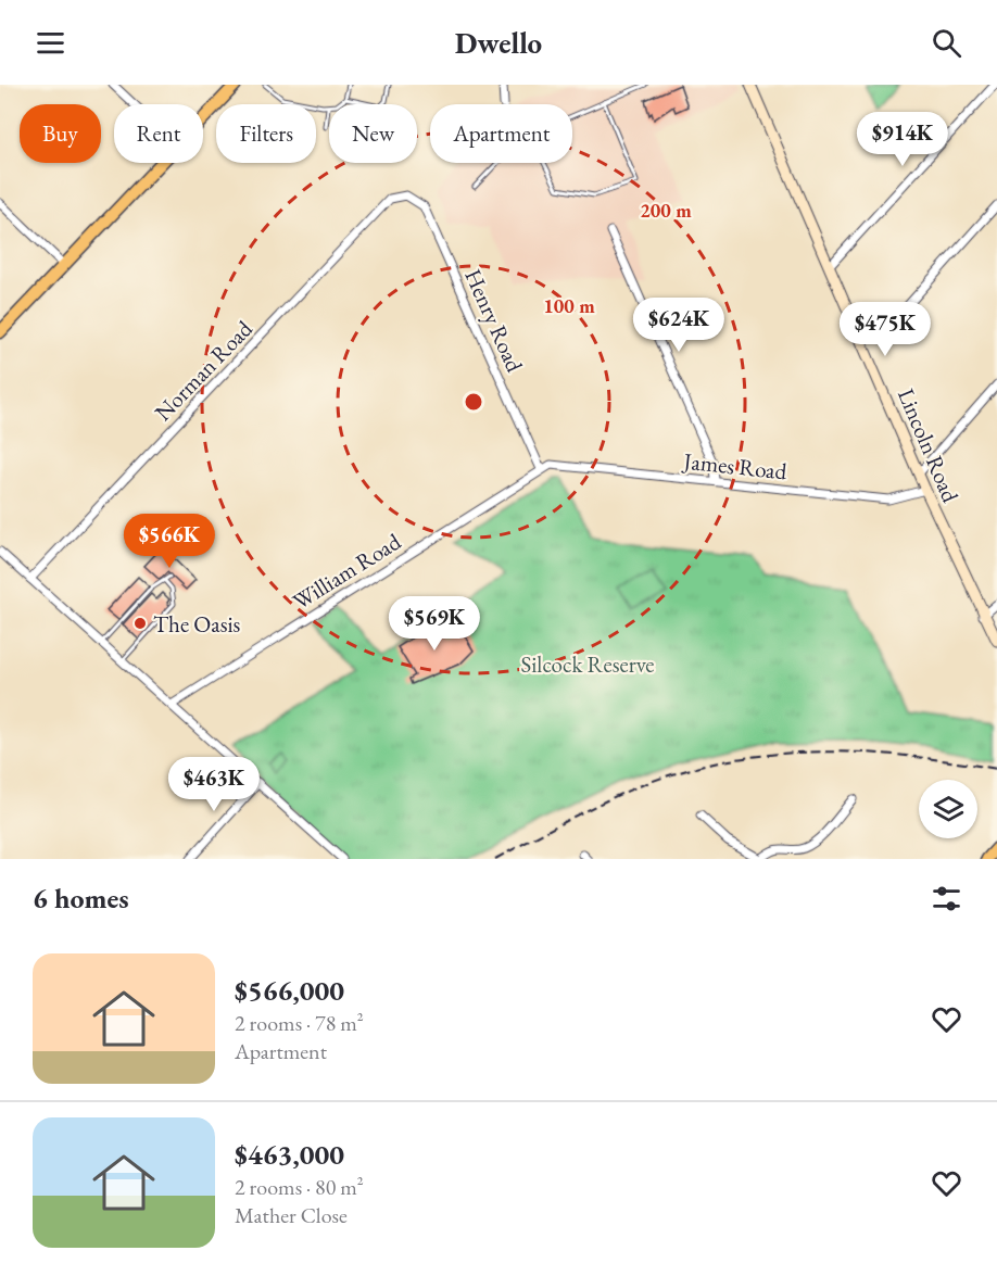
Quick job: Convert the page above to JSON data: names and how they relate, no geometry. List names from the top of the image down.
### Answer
{
  "streets": {
    "main road": ["Lincoln Road"],
    "street": [
      "Henry Road",
      "Norman Road",
      "James Road",
      "William Road"
    ]
  },
  "crossings": [
    ["Henry Road", "Norman Road"],
    ["Henry Road", "James Road"],
    ["Henry Road", "William Road"],
    ["Lincoln Road", "James Road"],
    ["James Road", "William Road"]
  ],
  "parks": ["Silcock Reserve"],
  "places": ["The Oasis"],
  "page": {
    "header": "Dwello",
    "chip": [
      "Buy",
      "Rent",
      "Filters",
      "New",
      "Apartment"
    ],
    "price": [
      "$914K",
      "$624K",
      "$475K",
      "$566K",
      "$569K",
      "$463K"
    ],
    "heading": "6 homes",
    "list": [
      {
        "name": "$566,000",
        "note": "2 rooms · 78 m² · Apartment"
      },
      {
        "name": "$463,000",
        "note": "2 rooms · 80 m² · Mather Close"
      }
    ]
  },
  "rings": ["200 m", "100 m"]
}
